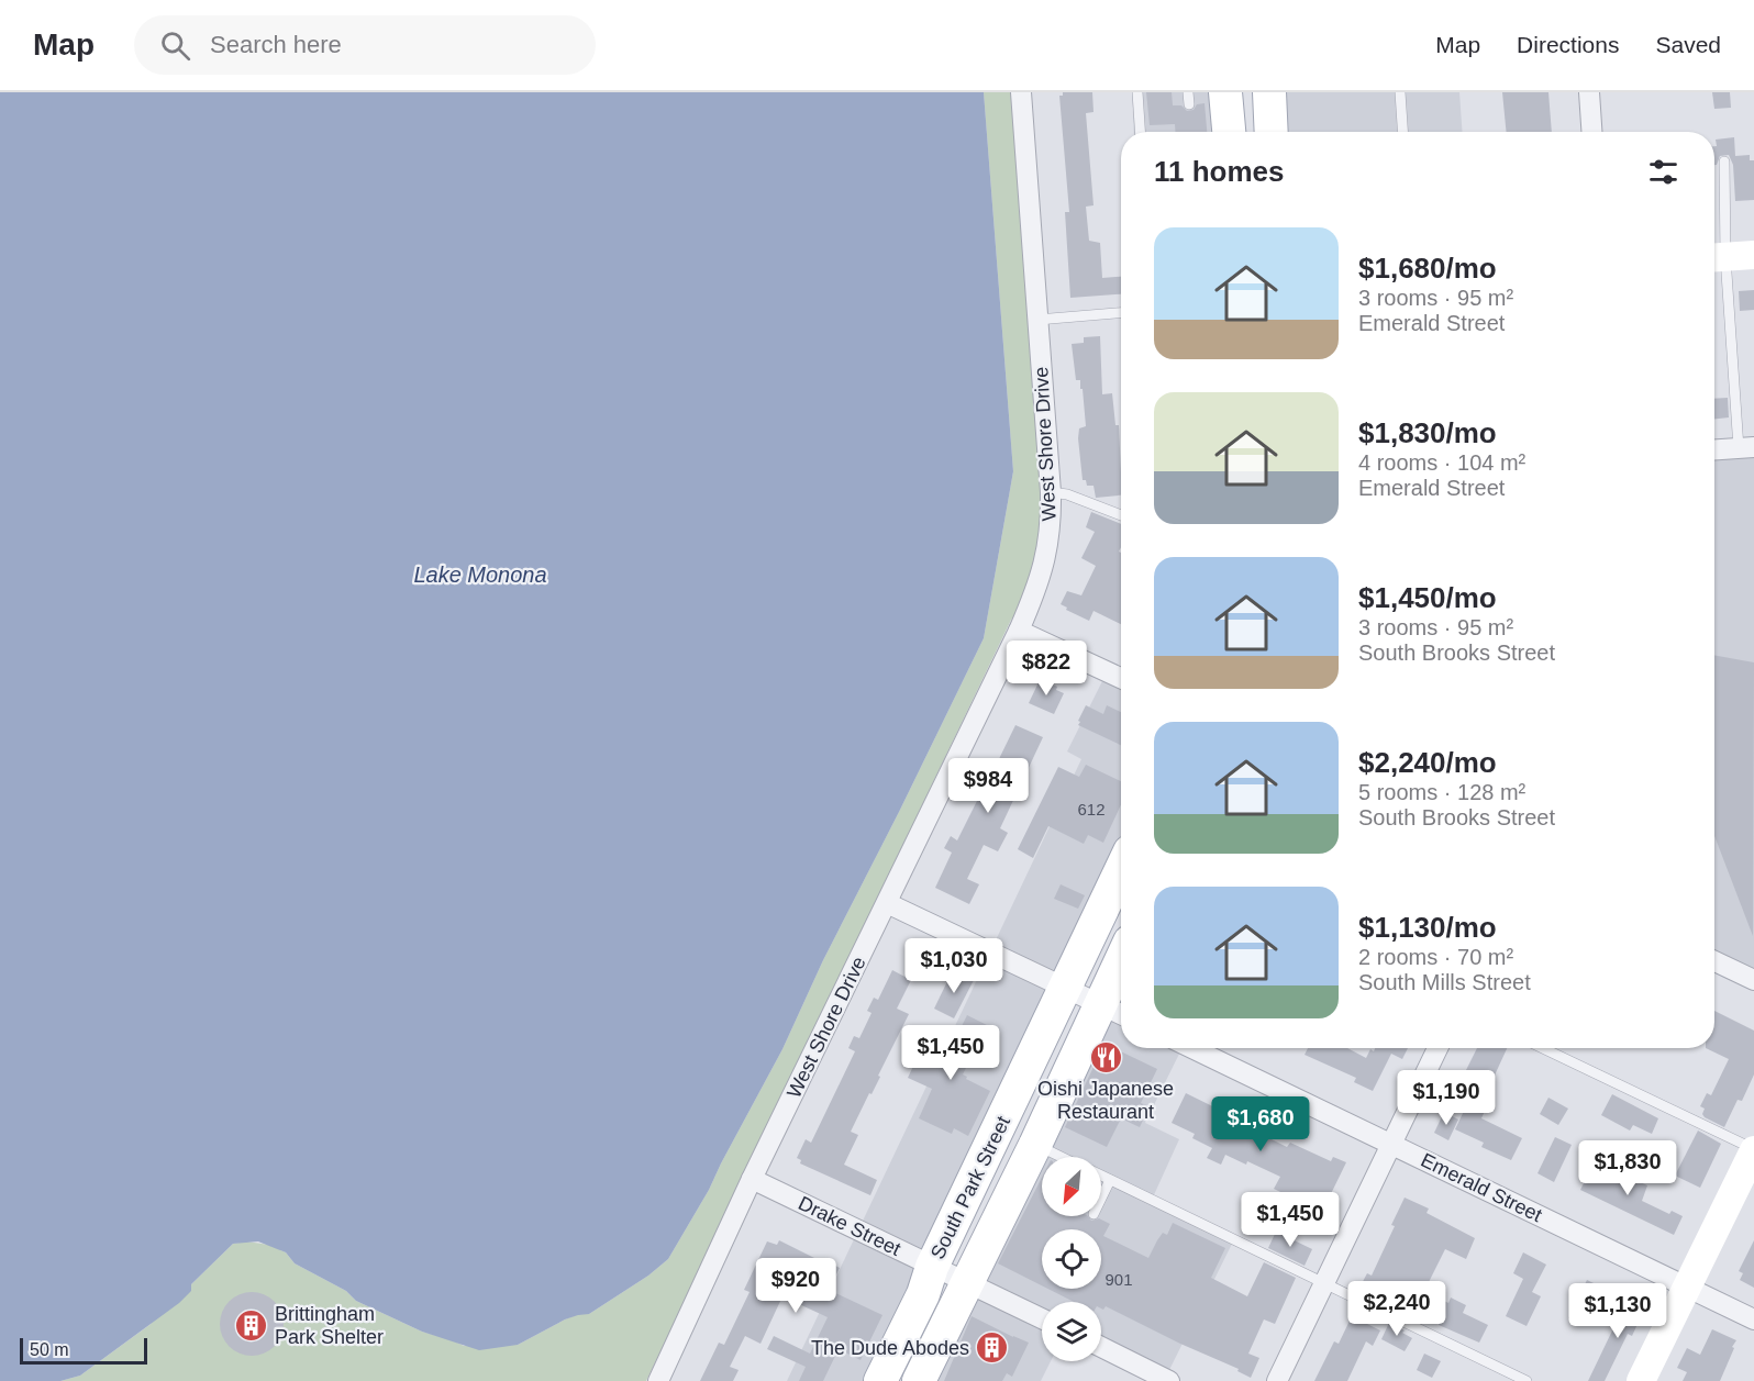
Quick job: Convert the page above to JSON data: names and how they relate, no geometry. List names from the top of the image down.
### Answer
{
  "streets": {
    "main road": ["South Park Street"],
    "street": ["West Shore Drive", "Emerald Street", "Drake Street"]
  },
  "crossings": [
    ["West Shore Drive", "Drake Street"],
    ["South Park Street", "Drake Street"]
  ],
  "water": ["Lake Monona"],
  "places": {
    "restaurant": ["Oishi Japanese Restaurant"],
    "building": ["Brittingham Park Shelter", "The Dude Abodes"]
  },
  "house_numbers": ["612", "901"],
  "scale_bar": "50 m",
  "north": "bottom left",
  "page": {
    "header": "Map",
    "search": "Search here",
    "nav": ["Map", "Directions", "Saved"],
    "heading": "11 homes",
    "list": [
      {
        "name": "$1,680/mo",
        "note": "3 rooms · 95 m² · Emerald Street"
      },
      {
        "name": "$1,830/mo",
        "note": "4 rooms · 104 m² · Emerald Street"
      },
      {
        "name": "$1,450/mo",
        "note": "3 rooms · 95 m² · South Brooks Street"
      },
      {
        "name": "$2,240/mo",
        "note": "5 rooms · 128 m² · South Brooks Street"
      },
      {
        "name": "$1,130/mo",
        "note": "2 rooms · 70 m² · South Mills Street"
      }
    ],
    "price": [
      "$822",
      "$984",
      "$1,030",
      "$1,450",
      "$1,190",
      "$1,680",
      "$1,830",
      "$1,450",
      "$920",
      "$2,240",
      "$1,130"
    ],
    "scale": "50 m"
  }
}
